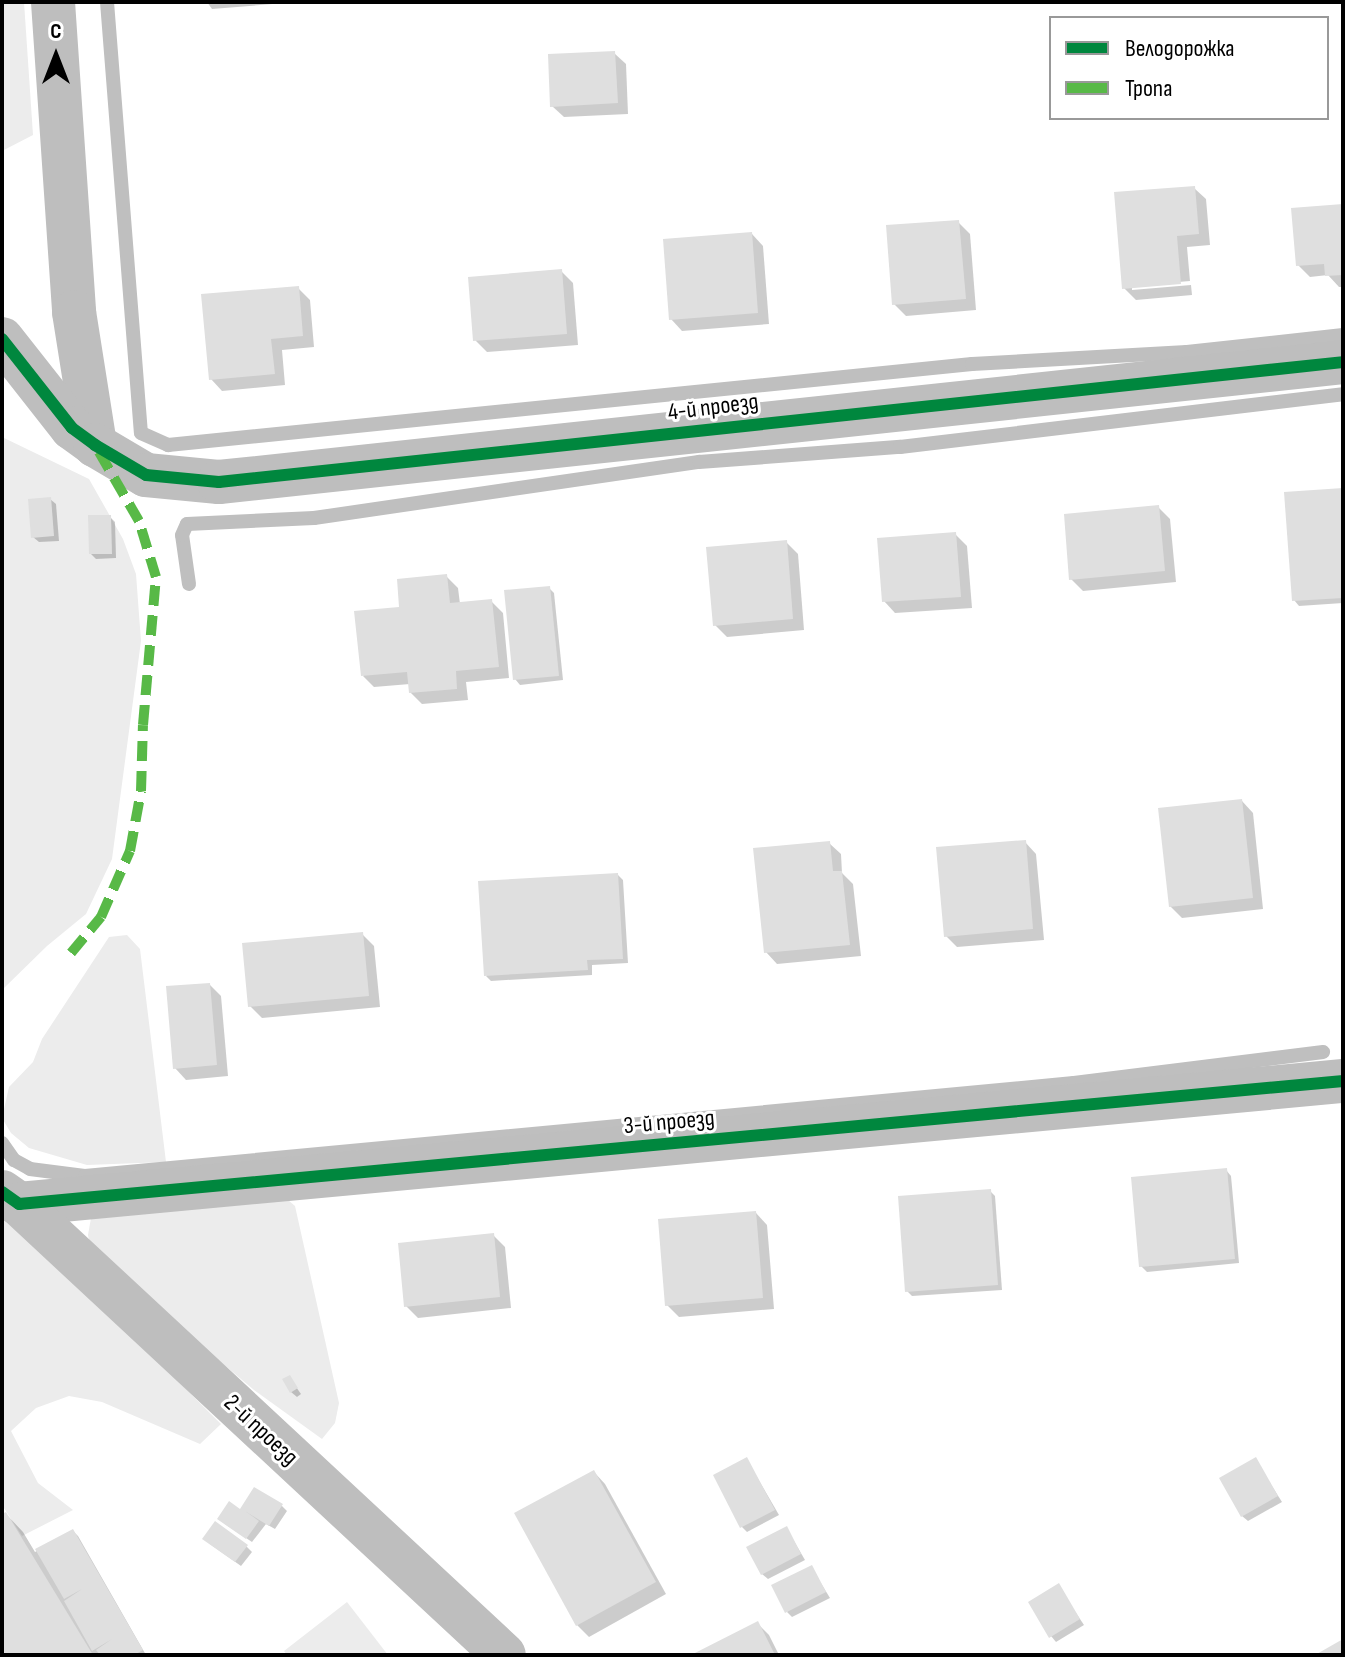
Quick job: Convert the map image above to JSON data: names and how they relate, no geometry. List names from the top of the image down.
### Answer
{
  "streets": {
    "street": ["4-й проезд", "3-й проезд", "2-й проезд"]
  },
  "crossings": [
    ["3-й проезд", "2-й проезд"]
  ],
  "legend": ["Велодорожка", "Тропа"],
  "north": "top"
}
